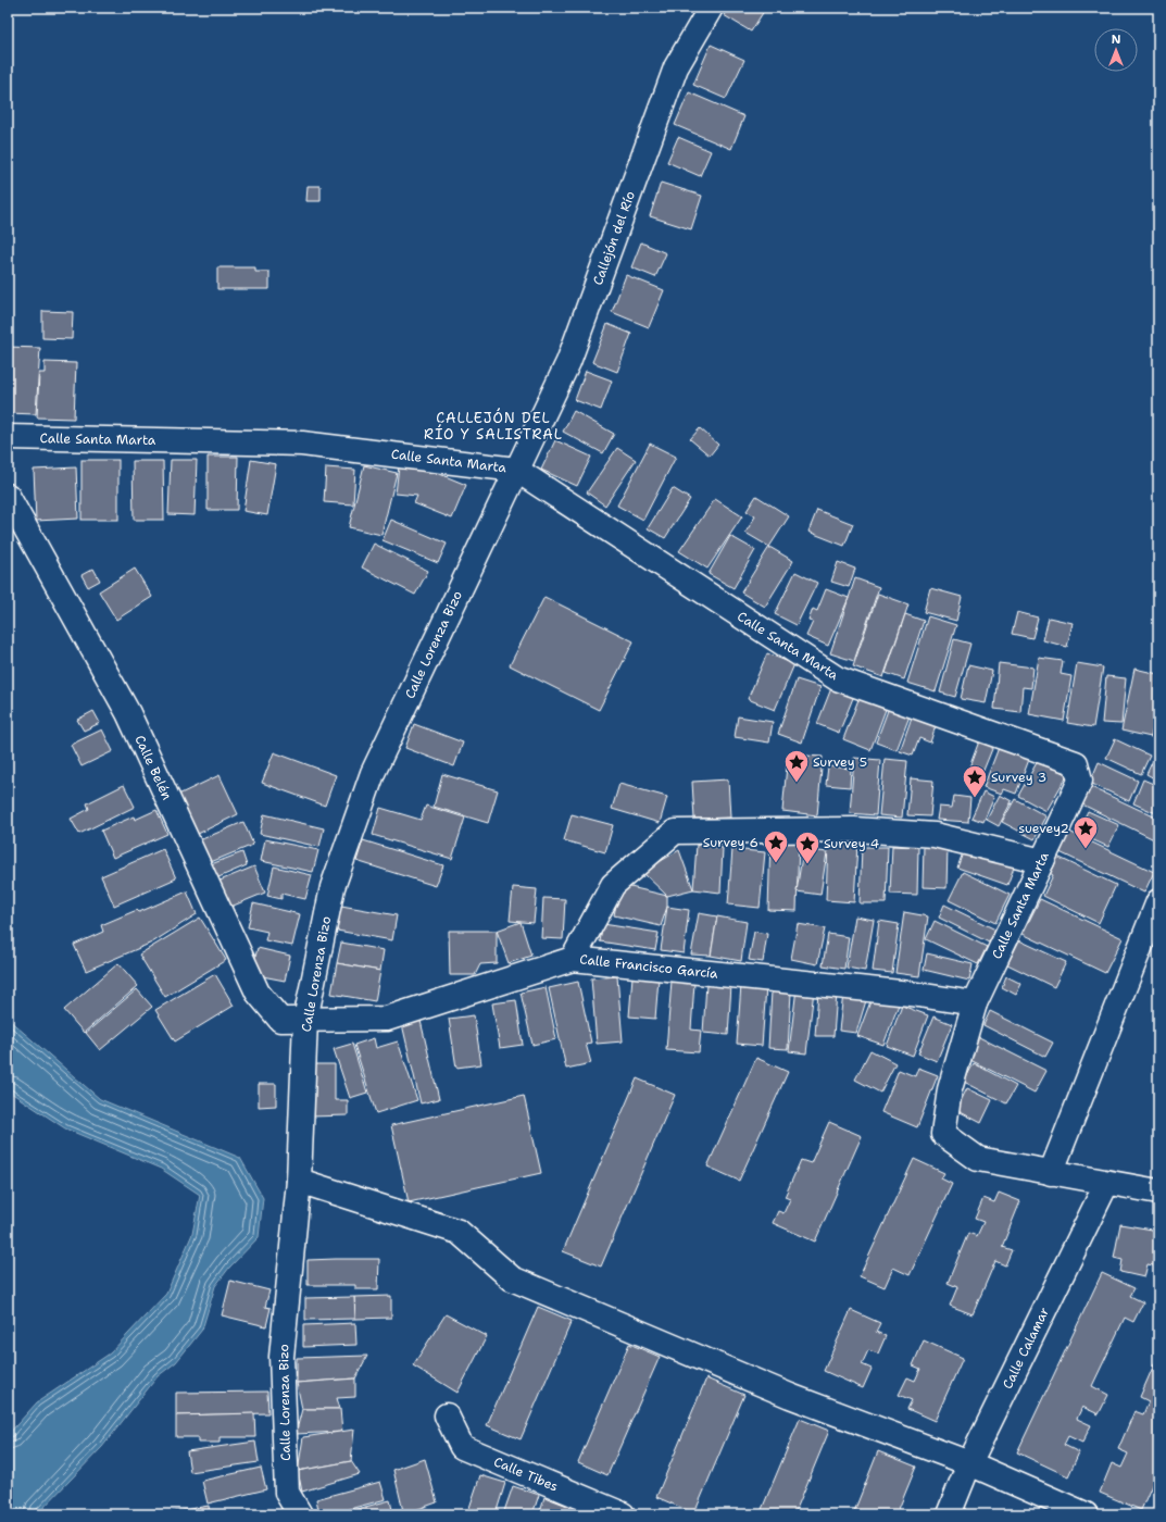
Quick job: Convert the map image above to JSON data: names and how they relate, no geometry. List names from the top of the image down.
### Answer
{
  "streets": {
    "street": [
      "Callejón del Río",
      "Calle Santa Marta",
      "Calle Lorenza Bizo",
      "Calle Belén",
      "Calle Francisco García",
      "Calle Calamar",
      "Calle Tibes"
    ]
  },
  "crossings": [
    ["Callejón del Río", "Calle Santa Marta"],
    ["Callejón del Río", "Calle Lorenza Bizo"],
    ["Calle Santa Marta", "Calle Lorenza Bizo"],
    ["Calle Santa Marta", "Calle Francisco García"],
    ["Calle Santa Marta", "Calle Calamar"],
    ["Calle Lorenza Bizo", "Calle Belén"],
    ["Calle Lorenza Bizo", "Calle Francisco García"],
    ["Calle Belén", "Calle Francisco García"]
  ],
  "districts": ["CALLEJÓN DEL RÍO Y SALISTRAL"],
  "places": {
    "place": [
      "Survey 5",
      "Survey 3",
      "suevey2",
      "Survey 6",
      "Survey 4"
    ]
  },
  "north": "top"
}
